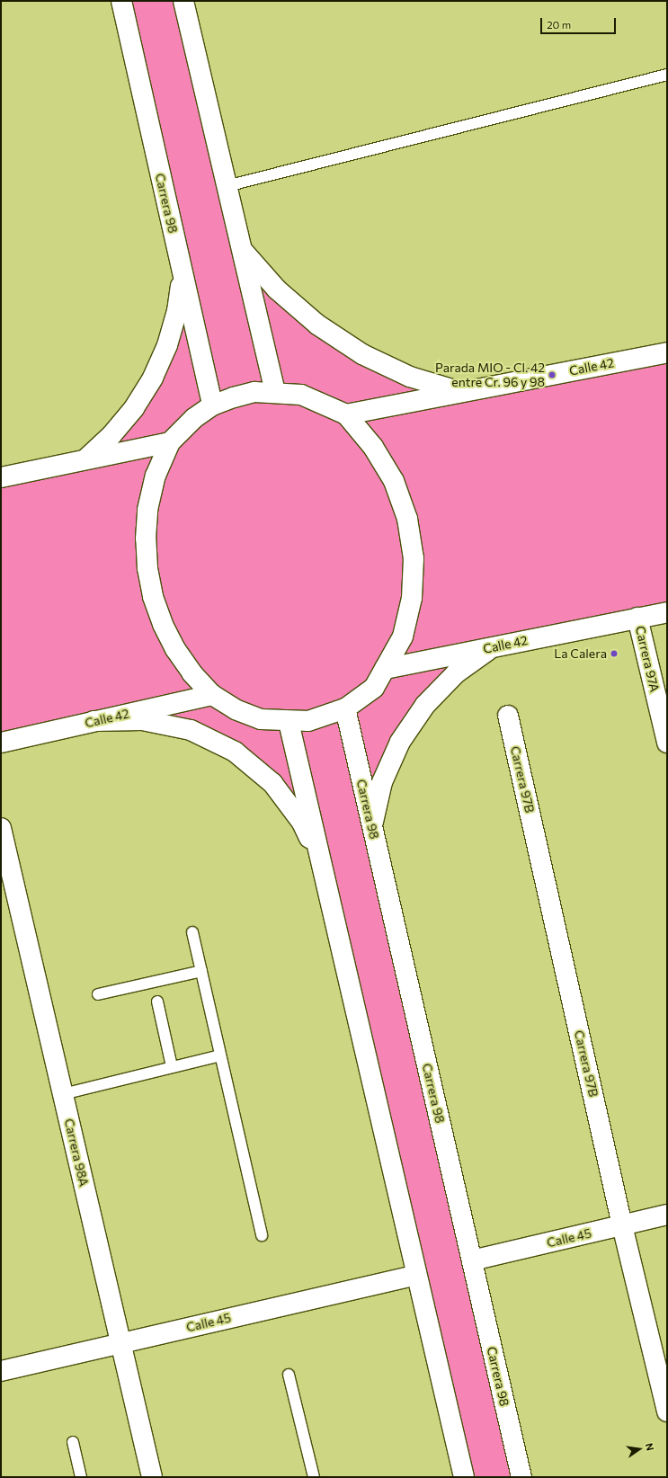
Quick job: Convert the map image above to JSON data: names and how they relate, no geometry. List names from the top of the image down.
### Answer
{
  "streets": {
    "street": [
      "Carrera 98",
      "Calle 42",
      "Carrera 97A",
      "Carrera 97B",
      "Carrera 98A",
      "Calle 45"
    ]
  },
  "crossings": [
    ["Carrera 98", "Calle 45"],
    ["Calle 42", "Carrera 97A"],
    ["Carrera 97B", "Calle 45"],
    ["Carrera 98A", "Calle 45"]
  ],
  "places": ["Parada MIO - Cl. 42 entre Cr. 96 y 98", "La Calera"],
  "scale_bar": "20 m",
  "north": "right"
}
